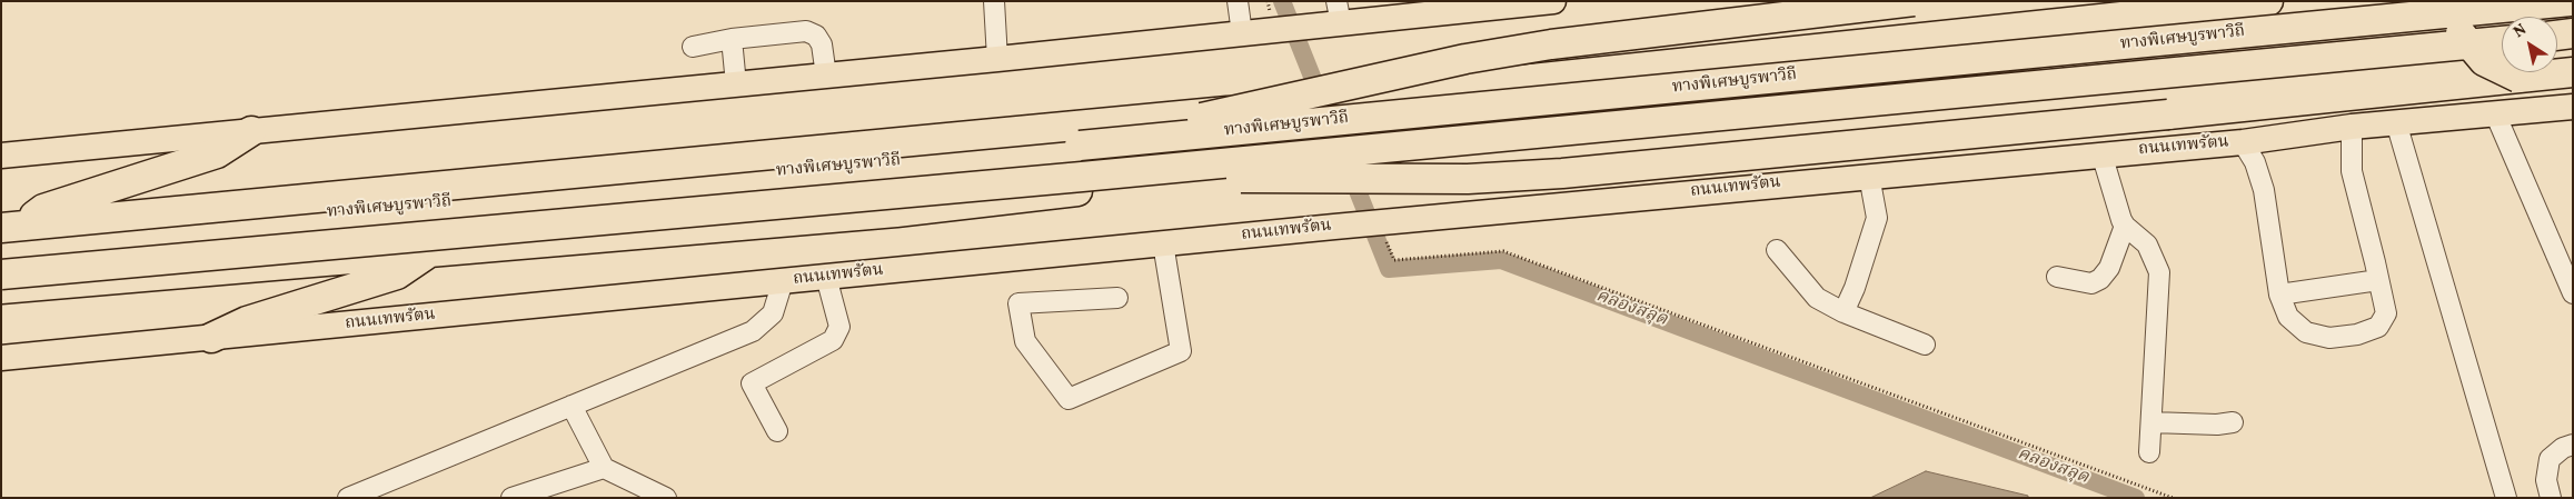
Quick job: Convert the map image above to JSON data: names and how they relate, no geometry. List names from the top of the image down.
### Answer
{
  "streets": {
    "highway": ["ทางพิเศษบูรพาวิถี"],
    "main road": ["ถนนเทพรัตน"]
  },
  "water": ["คลองสลุด"],
  "north": "top left"
}
